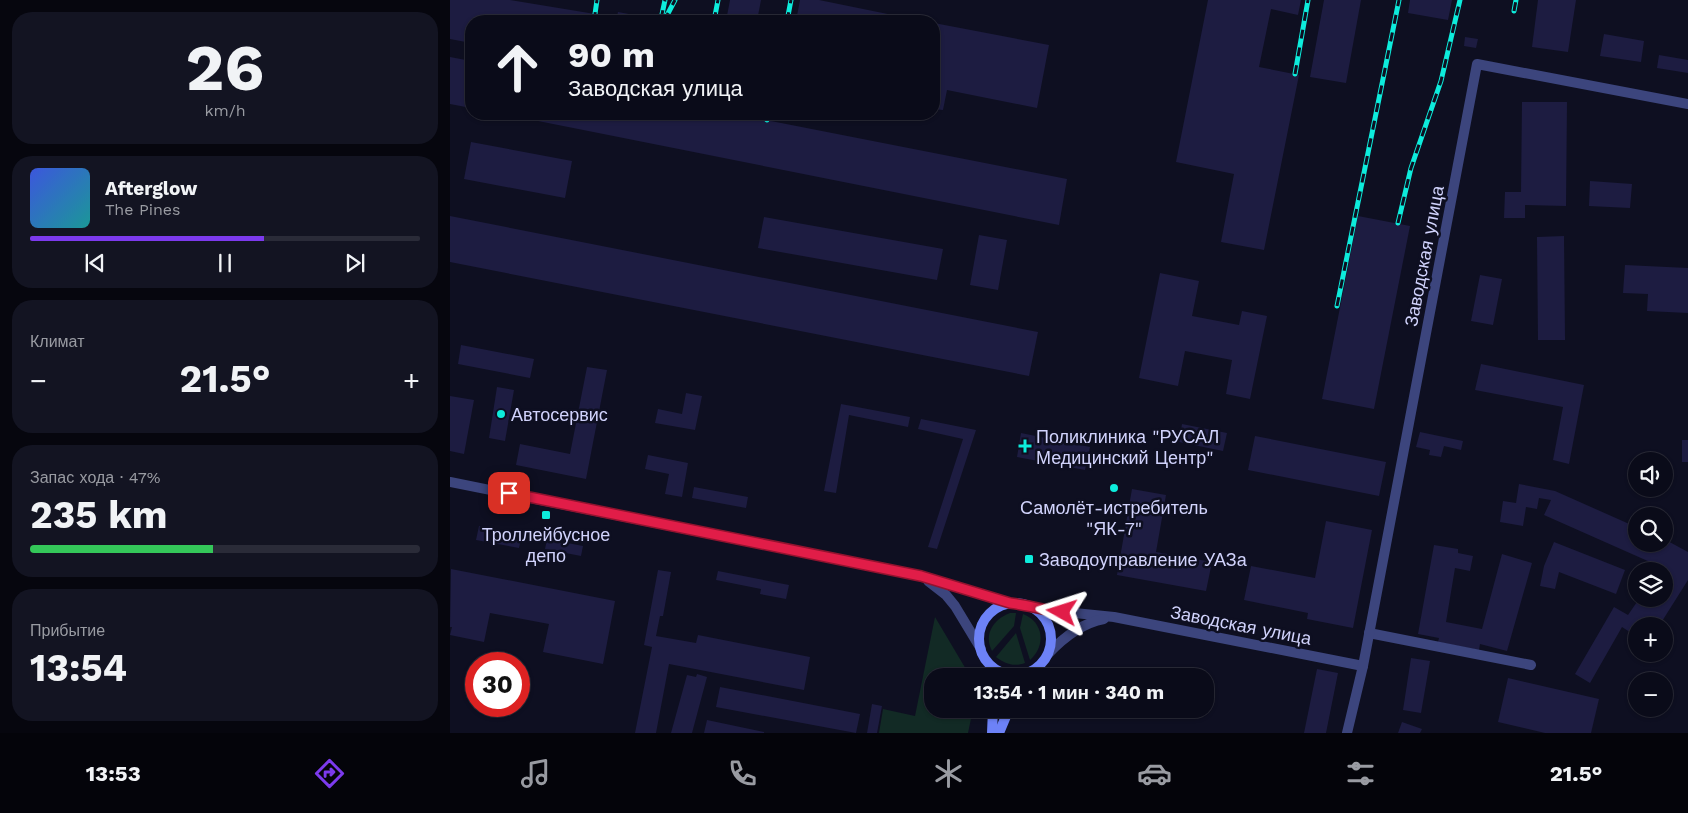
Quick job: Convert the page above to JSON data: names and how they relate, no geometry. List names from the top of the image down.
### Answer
{
  "streets": {
    "street": ["Заводская улица"]
  },
  "places": {
    "other": ["Автосервис", "Самолёт-истребитель \"ЯК-7\""],
    "health": ["Поликлиника \"РУСАЛ Медицинский Центр\""],
    "transit": ["Троллейбусное депо", "Заводоуправление УАЗа"]
  },
  "page": {
    "tile": [
      ["26", "km/h"],
      "Климат",
      ["Запас хода · 47%", "235 km"],
      ["Прибытие", "13:54"]
    ],
    "turn": ["90 m", "Заводская улица"],
    "song": ["Afterglow", "The Pines"],
    "heat": ["−", "21.5°", "+"],
    "map_buttons": ["+", "−"],
    "limit": "30",
    "trip": "13:54 · 1 мин · 340 m",
    "tabs": ["13:53", "21.5°"]
  }
}
